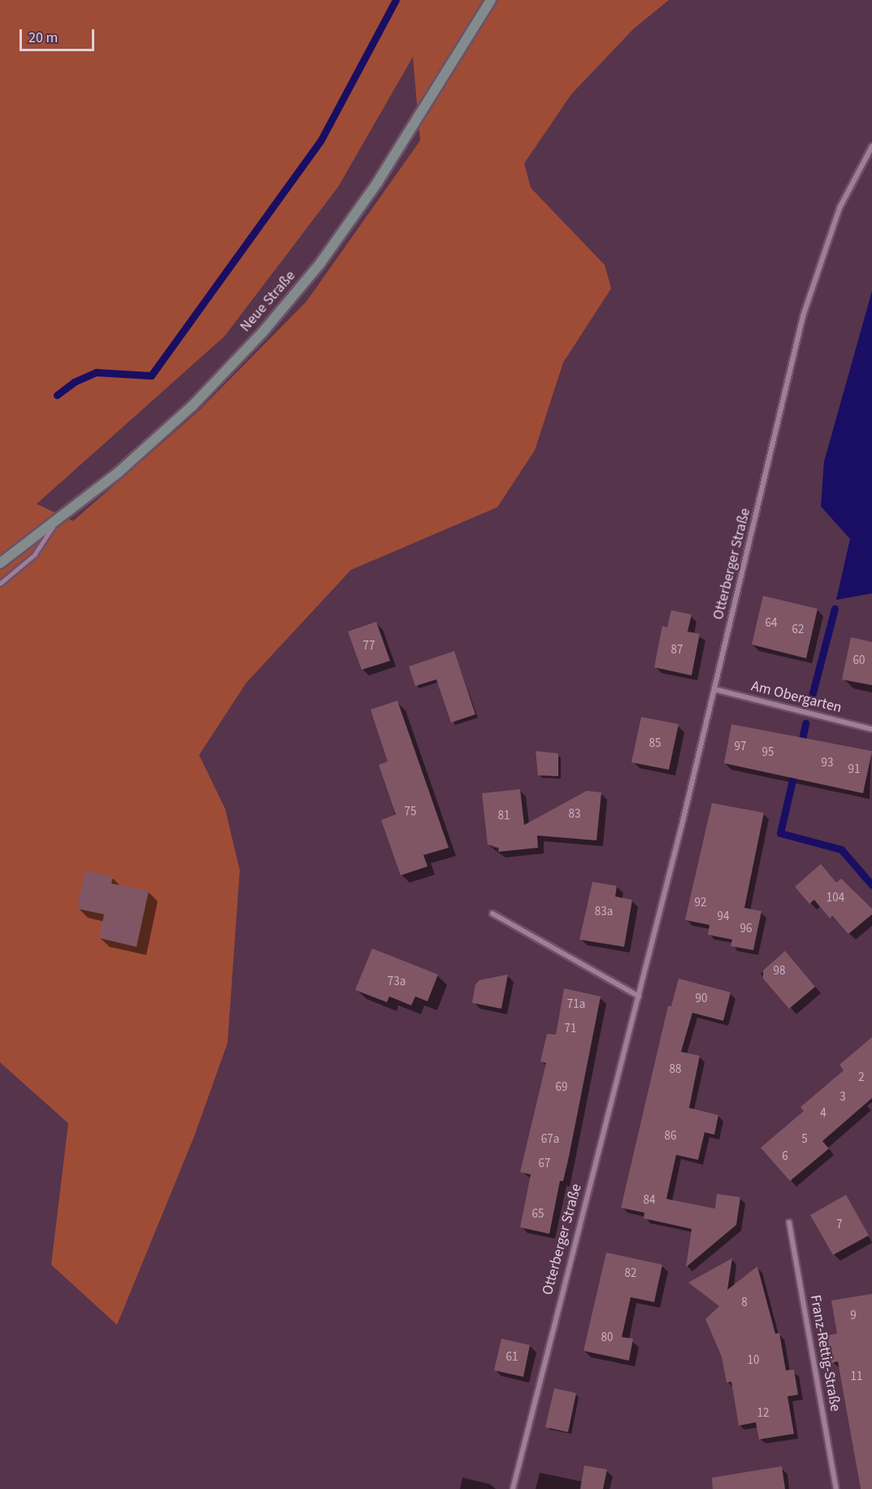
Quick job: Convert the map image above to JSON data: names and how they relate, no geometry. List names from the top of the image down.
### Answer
{
  "streets": {
    "main road": ["Neue Straße"],
    "street": ["Otterberger Straße", "Am Obergarten", "Franz-Rettig-Straße"]
  },
  "crossings": [
    ["Otterberger Straße", "Am Obergarten"]
  ],
  "house_numbers": [
    "64",
    "62",
    "77",
    "87",
    "60",
    "85",
    "97",
    "95",
    "93",
    "91",
    "75",
    "83",
    "81",
    "104",
    "92",
    "83a",
    "94",
    "96",
    "98",
    "73a",
    "90",
    "71a",
    "71",
    "88",
    "2",
    "69",
    "3",
    "4",
    "86",
    "67a",
    "5",
    "6",
    "67",
    "84",
    "65",
    "7",
    "82",
    "8",
    "9",
    "80",
    "61",
    "10",
    "11",
    "12"
  ],
  "scale_bar": "20 m"
}
